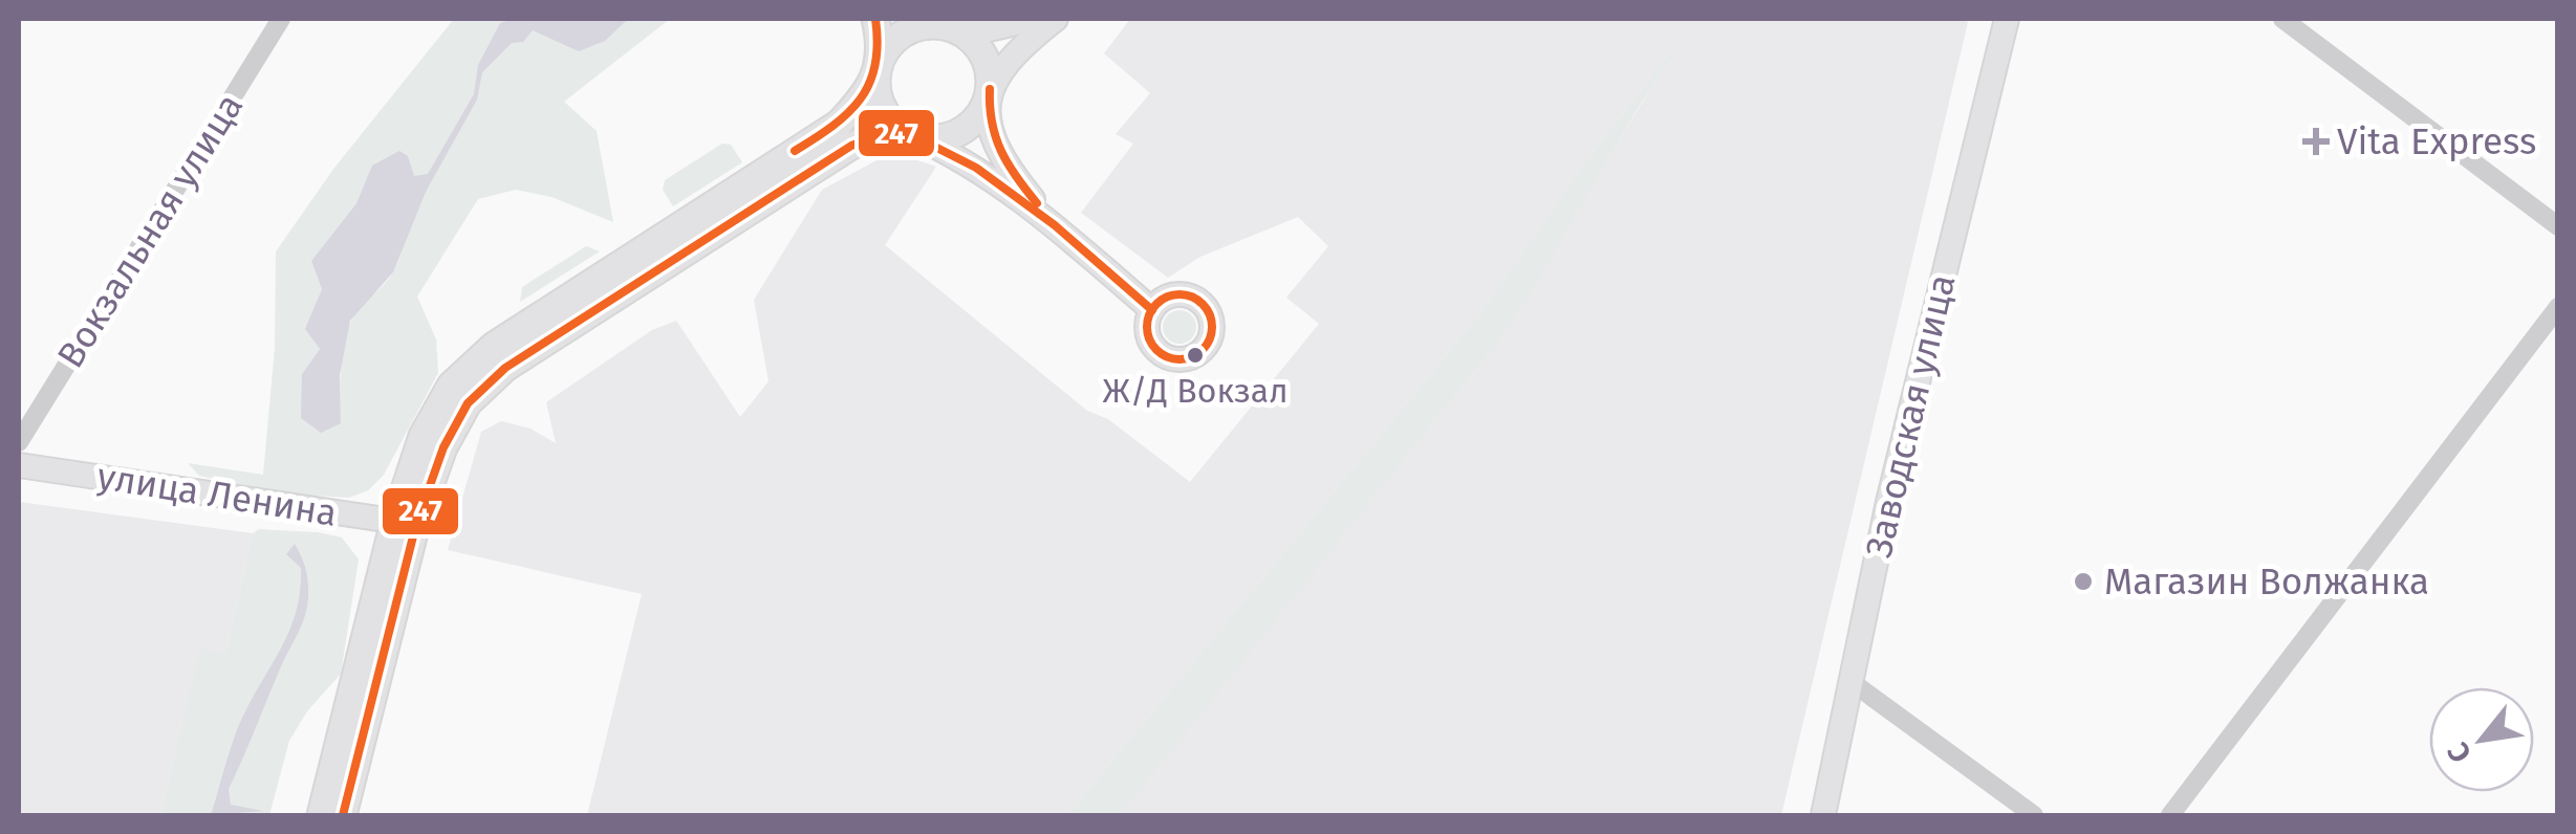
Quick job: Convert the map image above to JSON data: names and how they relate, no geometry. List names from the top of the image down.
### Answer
{
  "streets": {
    "street": ["Вокзальная улица", "Заводская улица", "улица Ленина"]
  },
  "places": {
    "health": ["Vita Express"],
    "other": ["Ж/Д Вокзал", "Магазин Волжанка"]
  },
  "lines": ["transit line 247"],
  "north": "bottom left"
}
